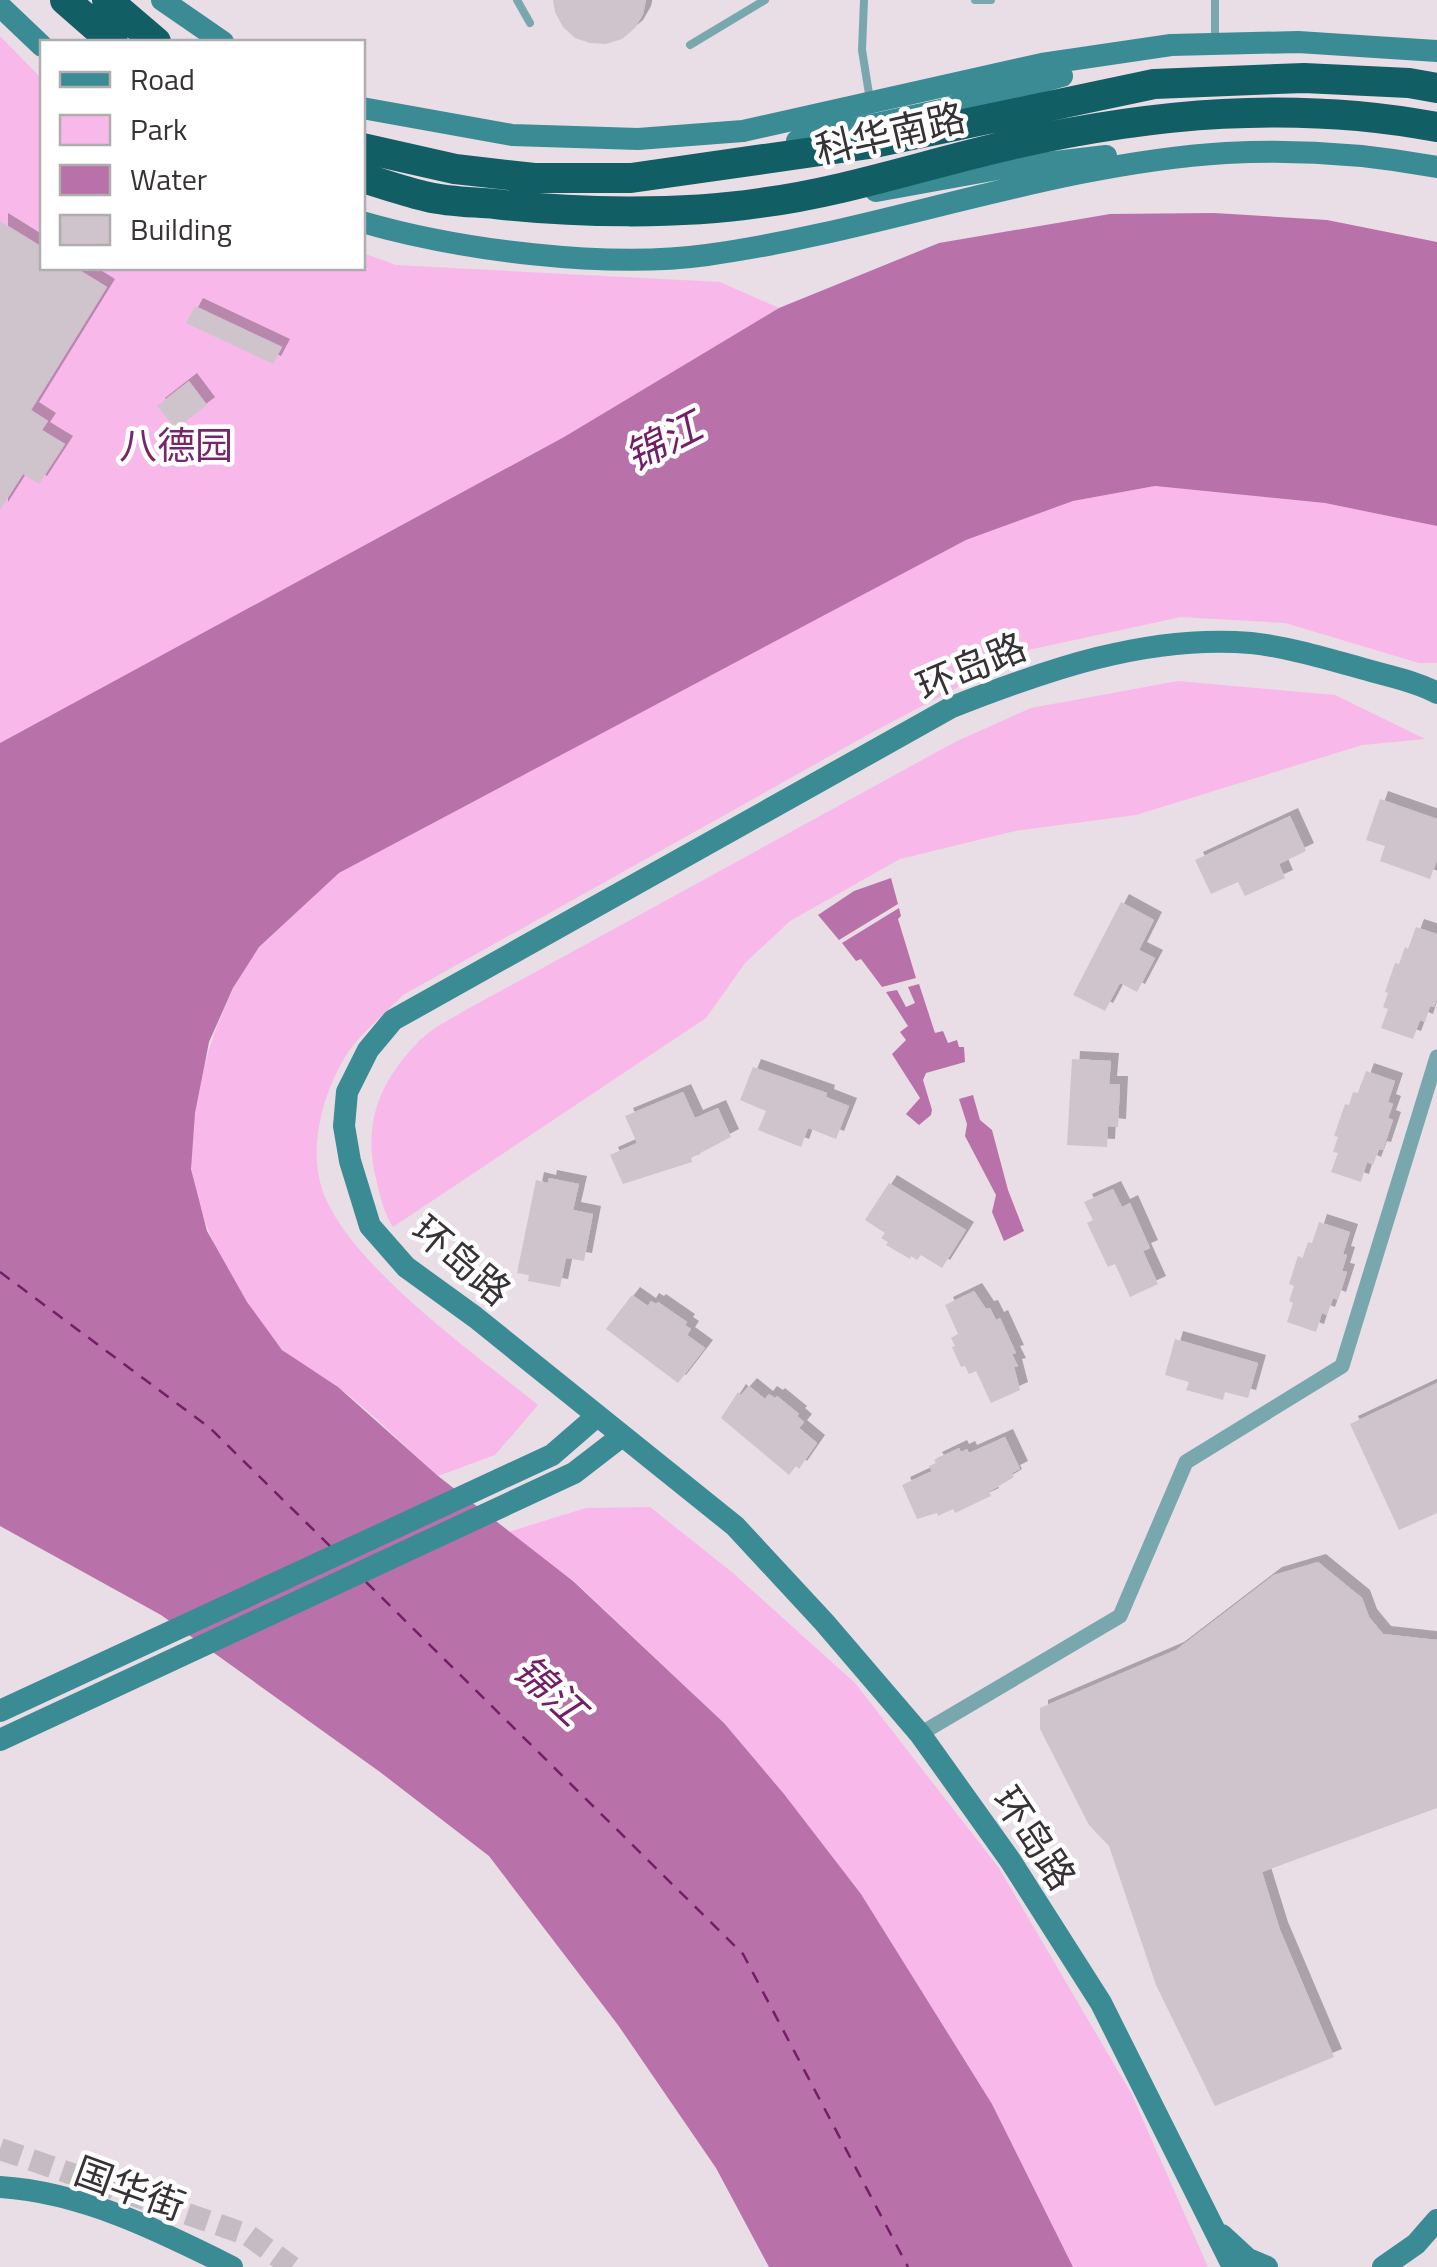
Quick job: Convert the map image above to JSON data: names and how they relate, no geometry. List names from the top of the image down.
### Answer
{
  "streets": {
    "highway": ["科华南路"],
    "street": ["环岛路", "国华街"]
  },
  "water": ["锦江"],
  "parks": ["八德园"],
  "legend": [
    "Road",
    "Park",
    "Water",
    "Building"
  ]
}
